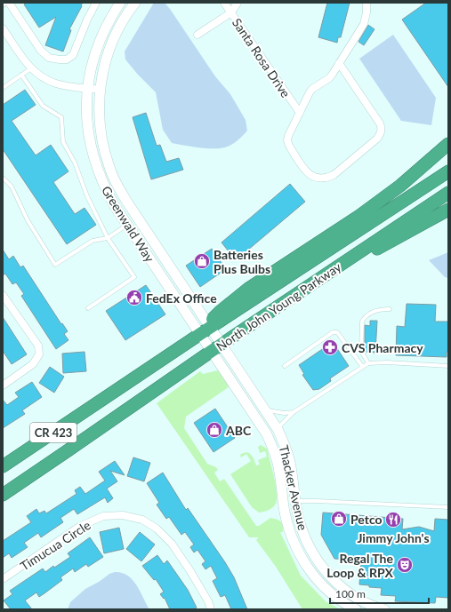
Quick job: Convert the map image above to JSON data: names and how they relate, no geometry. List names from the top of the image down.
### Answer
{
  "streets": {
    "highway": ["North John Young Parkway", "CR 423"],
    "street": [
      "Santa Rosa Drive",
      "Greenwald Way",
      "Thacker Avenue",
      "Timucua Circle"
    ]
  },
  "crossings": [
    ["Greenwald Way", "North John Young Parkway"],
    ["Greenwald Way", "Thacker Avenue"],
    ["North John Young Parkway", "Thacker Avenue"]
  ],
  "places": {
    "shop": ["Batteries Plus Bulbs", "ABC", "Petco"],
    "public building": ["FedEx Office"],
    "pharmacy": ["CVS Pharmacy"],
    "restaurant": ["Jimmy John's"],
    "theatre": ["Regal The Loop & RPX"]
  },
  "scale_bar": "100 m"
}
